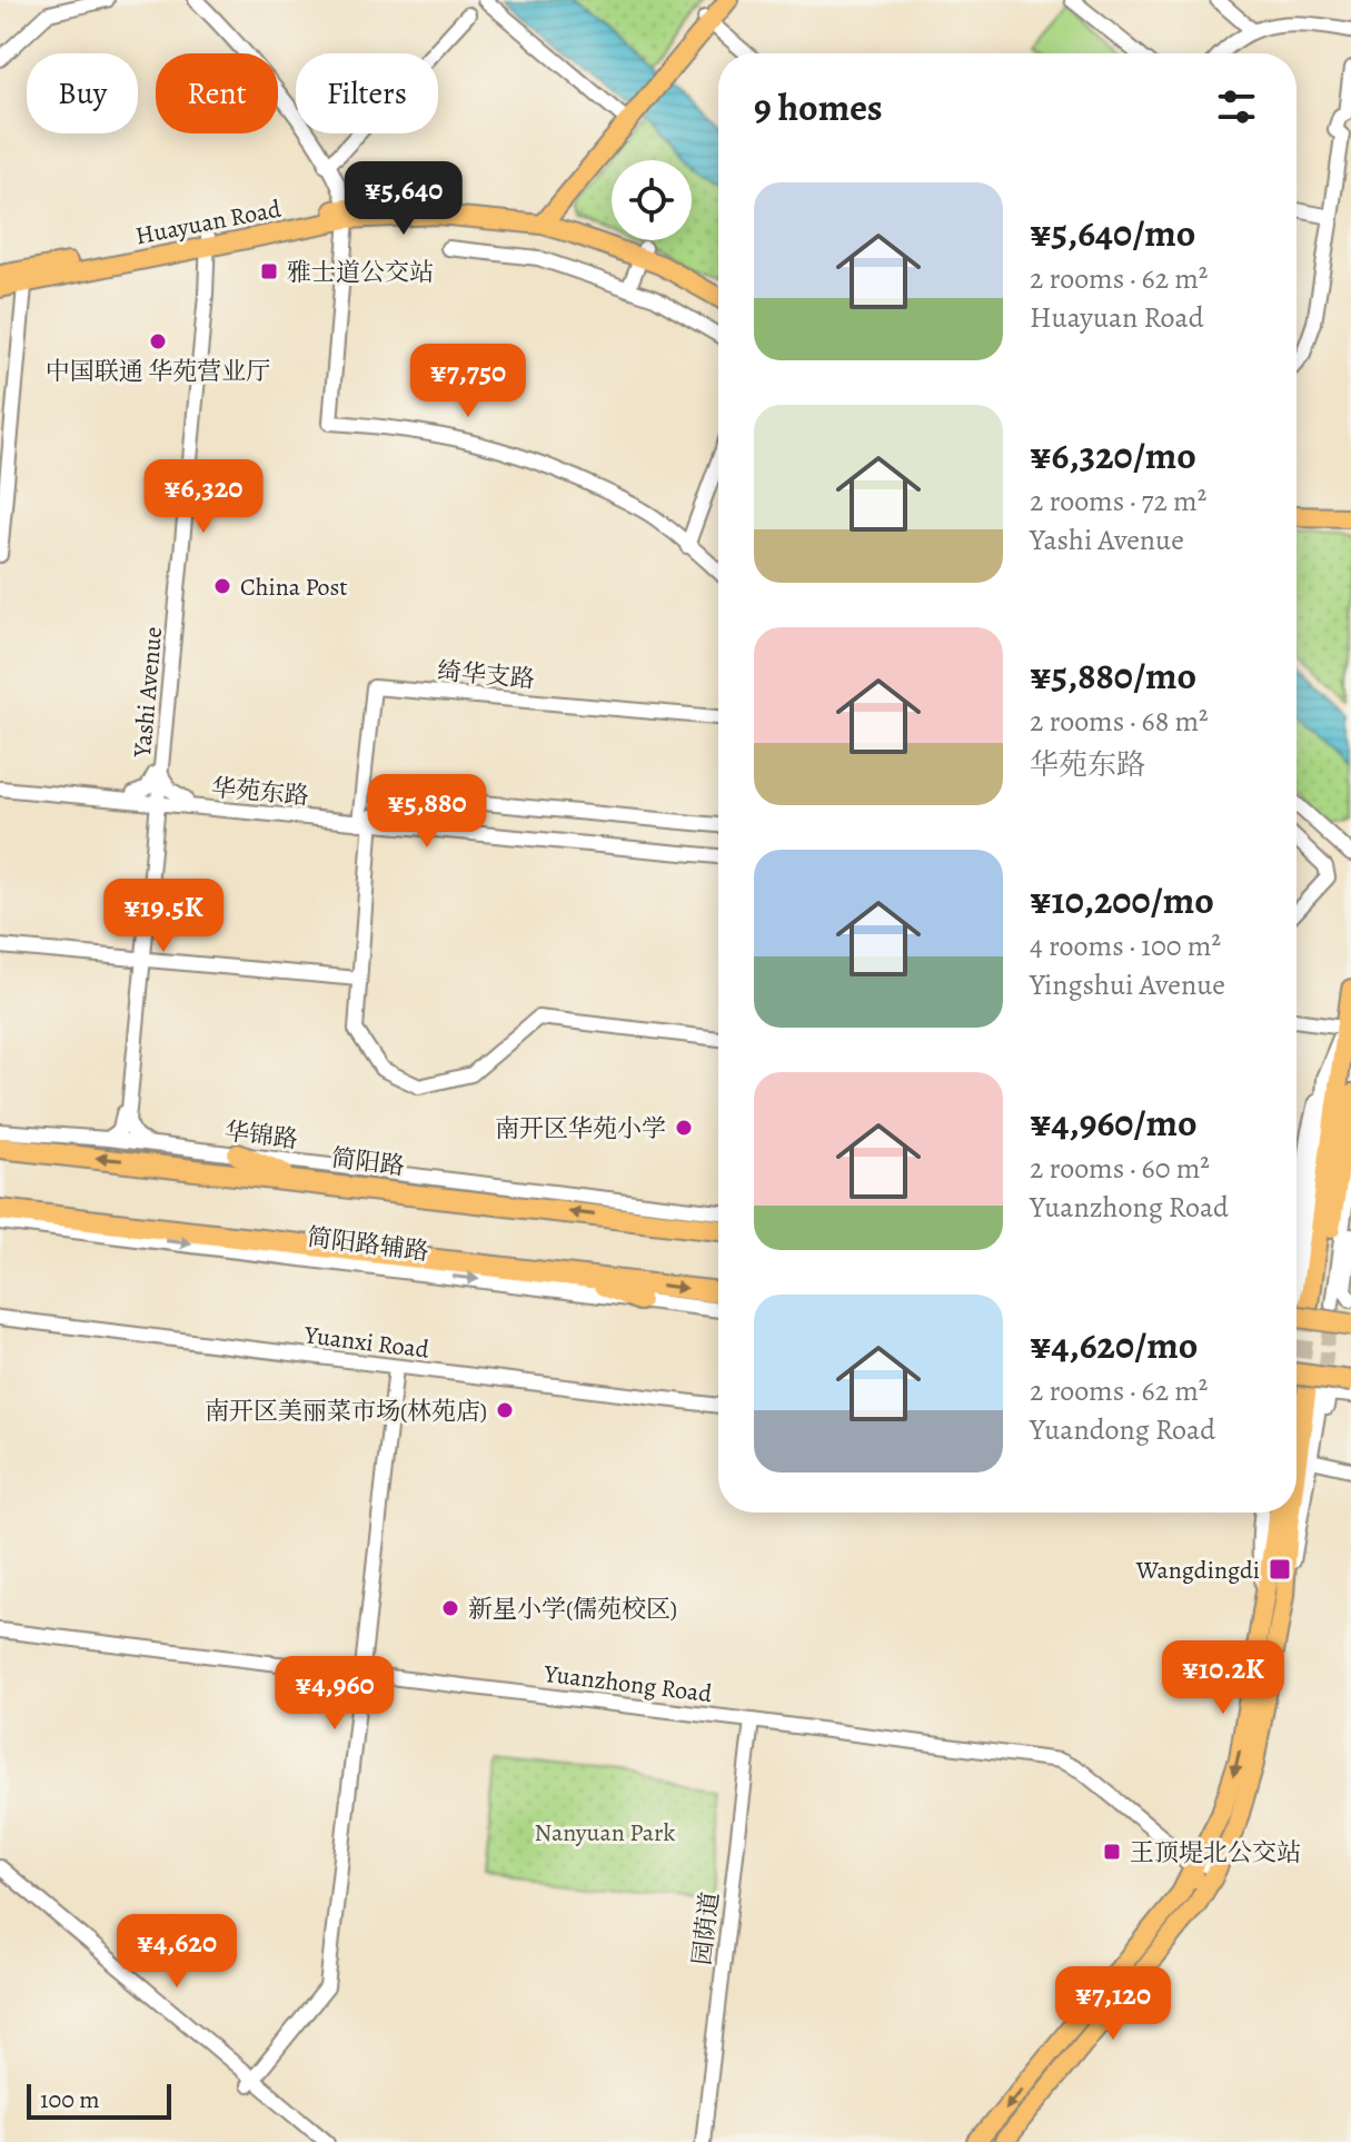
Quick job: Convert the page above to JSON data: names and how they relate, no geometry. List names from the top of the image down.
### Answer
{
  "streets": {
    "highway": ["简阳路"],
    "main road": ["Huayuan Road"],
    "street": [
      "绮华支路",
      "Yashi Avenue",
      "华苑东路",
      "华锦路",
      "简阳路辅路",
      "Yuanxi Road",
      "Yuanzhong Road",
      "园荫道"
    ]
  },
  "crossings": [
    ["Huayuan Road", "Yashi Avenue"],
    ["绮华支路", "华苑东路"],
    ["Yashi Avenue", "华苑东路"],
    ["Yashi Avenue", "华锦路"],
    ["Yuanzhong Road", "园荫道"]
  ],
  "one_way": ["简阳路辅路"],
  "parks": ["Nanyuan Park"],
  "places": {
    "transit": ["雅士道公交站", "Wangdingdi", "王顶堤北公交站"],
    "other": [
      "中国联通 华苑营业厅",
      "China Post",
      "南开区华苑小学",
      "南开区美丽菜市场(林苑店)",
      "新星小学(儒苑校区)"
    ]
  },
  "scale_bar": "100 m",
  "page": {
    "chip": ["Buy", "Rent", "Filters"],
    "heading": "9 homes",
    "list": [
      {
        "name": "¥5,640/mo",
        "note": "2 rooms · 62 m² · Huayuan Road"
      },
      {
        "name": "¥6,320/mo",
        "note": "2 rooms · 72 m² · Yashi Avenue"
      },
      {
        "name": "¥5,880/mo",
        "note": "2 rooms · 68 m² · 华苑东路"
      },
      {
        "name": "¥10,200/mo",
        "note": "4 rooms · 100 m² · Yingshui Avenue"
      },
      {
        "name": "¥4,960/mo",
        "note": "2 rooms · 60 m² · Yuanzhong Road"
      },
      {
        "name": "¥4,620/mo",
        "note": "2 rooms · 62 m² · Yuandong Road"
      }
    ],
    "price": [
      "¥5,640",
      "¥7,750",
      "¥6,320",
      "¥5,880",
      "¥19.5K",
      "¥10.2K",
      "¥4,960",
      "¥4,620",
      "¥7,120"
    ],
    "scale": "100 m"
  }
}
